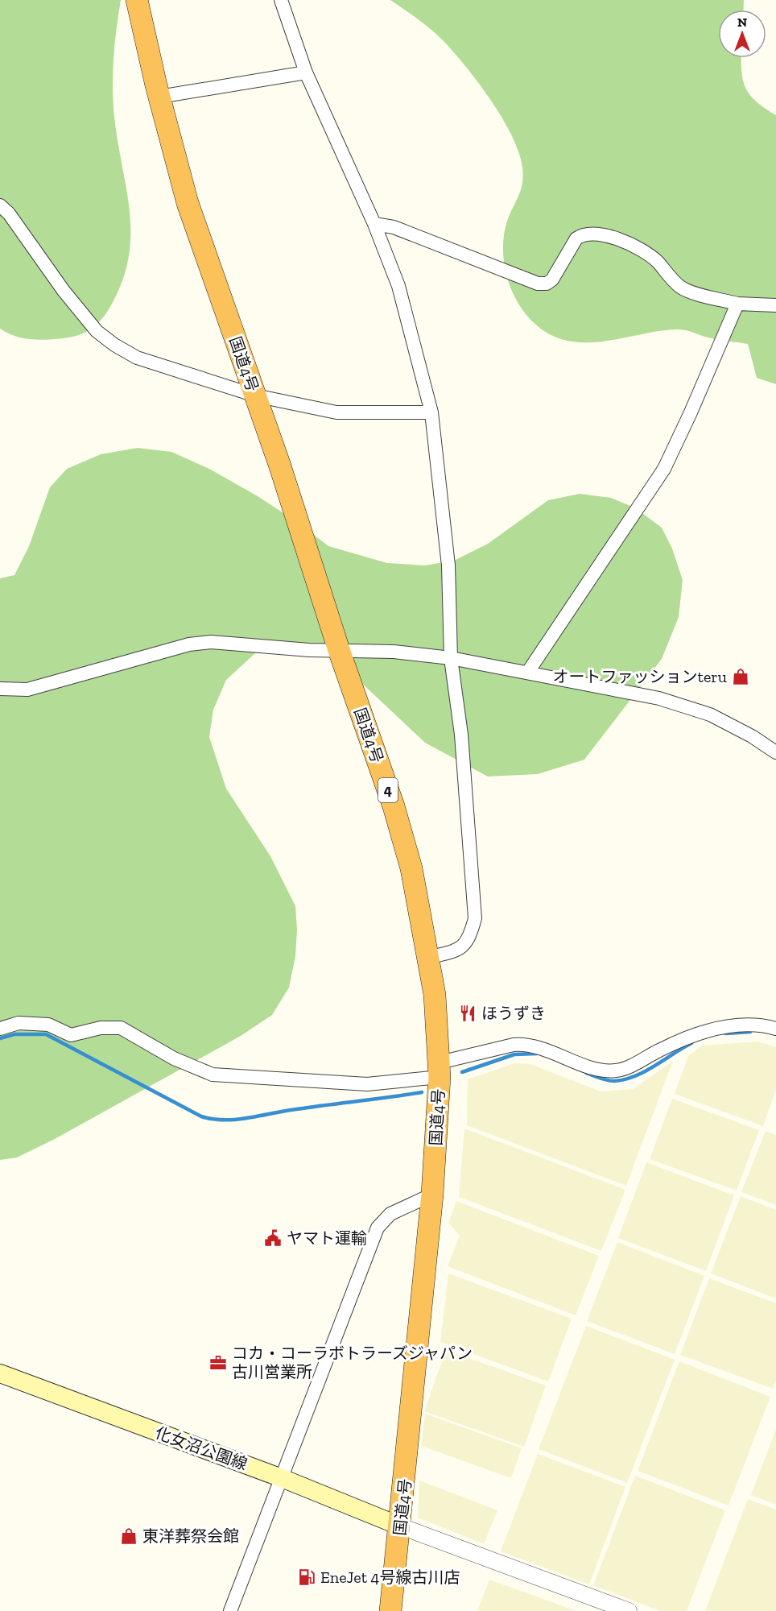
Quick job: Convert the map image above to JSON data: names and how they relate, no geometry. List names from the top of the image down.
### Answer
{
  "streets": {
    "highway": ["国道4号", "4"],
    "main road": ["化女沼公園線"]
  },
  "crossings": [
    ["国道4号", "化女沼公園線"]
  ],
  "places": {
    "shop": ["オートファッションteru", "東洋葬祭会館"],
    "restaurant": ["ほうずき"],
    "public building": ["ヤマト運輸"],
    "office": ["コカ・コーラボトラーズジャパン 古川営業所"],
    "fuel station": ["EneJet 4号線古川店"]
  },
  "north": "top"
}
